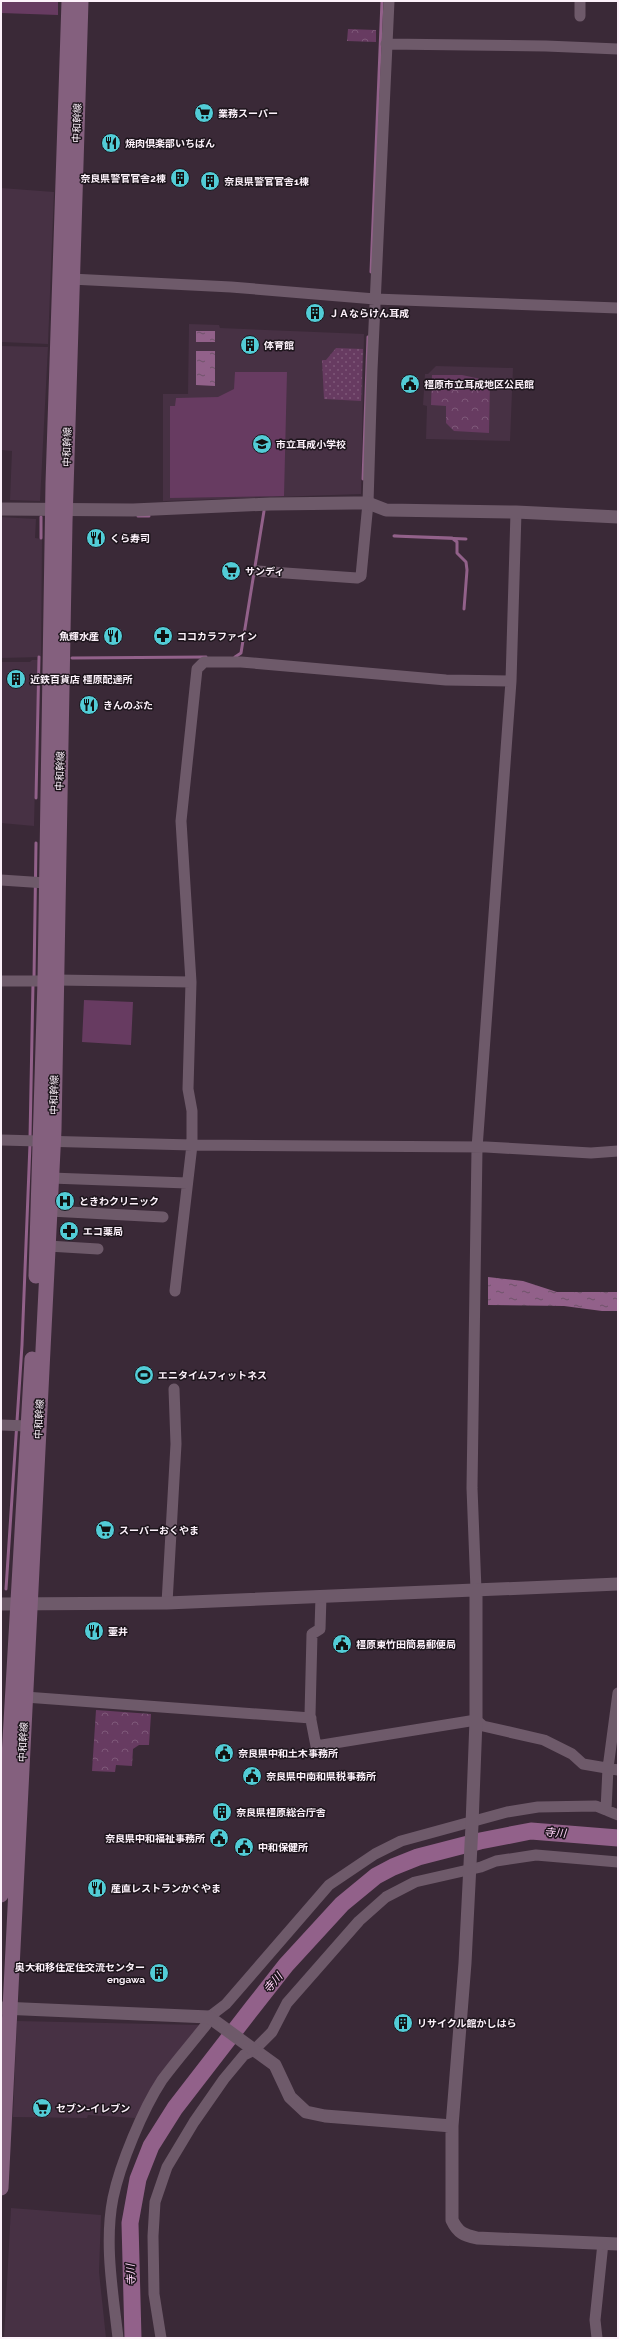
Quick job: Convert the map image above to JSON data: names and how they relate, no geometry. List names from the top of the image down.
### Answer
{
  "streets": {
    "main road": ["中和幹線"]
  },
  "water": ["寺川"],
  "places": {
    "supermarket": [
      "業務スーパー",
      "サンディ",
      "スーパーおくやま",
      "セブン-イレブン"
    ],
    "restaurant": [
      "焼肉倶楽部いちばん",
      "くら寿司",
      "魚輝水産",
      "きんのぶた",
      "壷井",
      "産直レストランかぐやま"
    ],
    "building": [
      "奈良県警官官舎2棟",
      "奈良県警官官舎1棟",
      "ＪＡならけん耳成",
      "体育館",
      "近鉄百貨店 橿原配達所",
      "奈良県橿原総合庁舎",
      "奥大和移住定住交流センター engawa",
      "リサイクル館かしはら"
    ],
    "public building": [
      "橿原市立耳成地区公民館",
      "橿原東竹田簡易郵便局",
      "奈良県中和土木事務所",
      "奈良県中南和県税事務所",
      "奈良県中和福祉事務所",
      "中和保健所"
    ],
    "school or university": ["市立耳成小学校"],
    "pharmacy": ["ココカラファイン", "エコ薬局"],
    "hospital": ["ときわクリニック"],
    "sports": ["エニタイムフィットネス"]
  }
}
